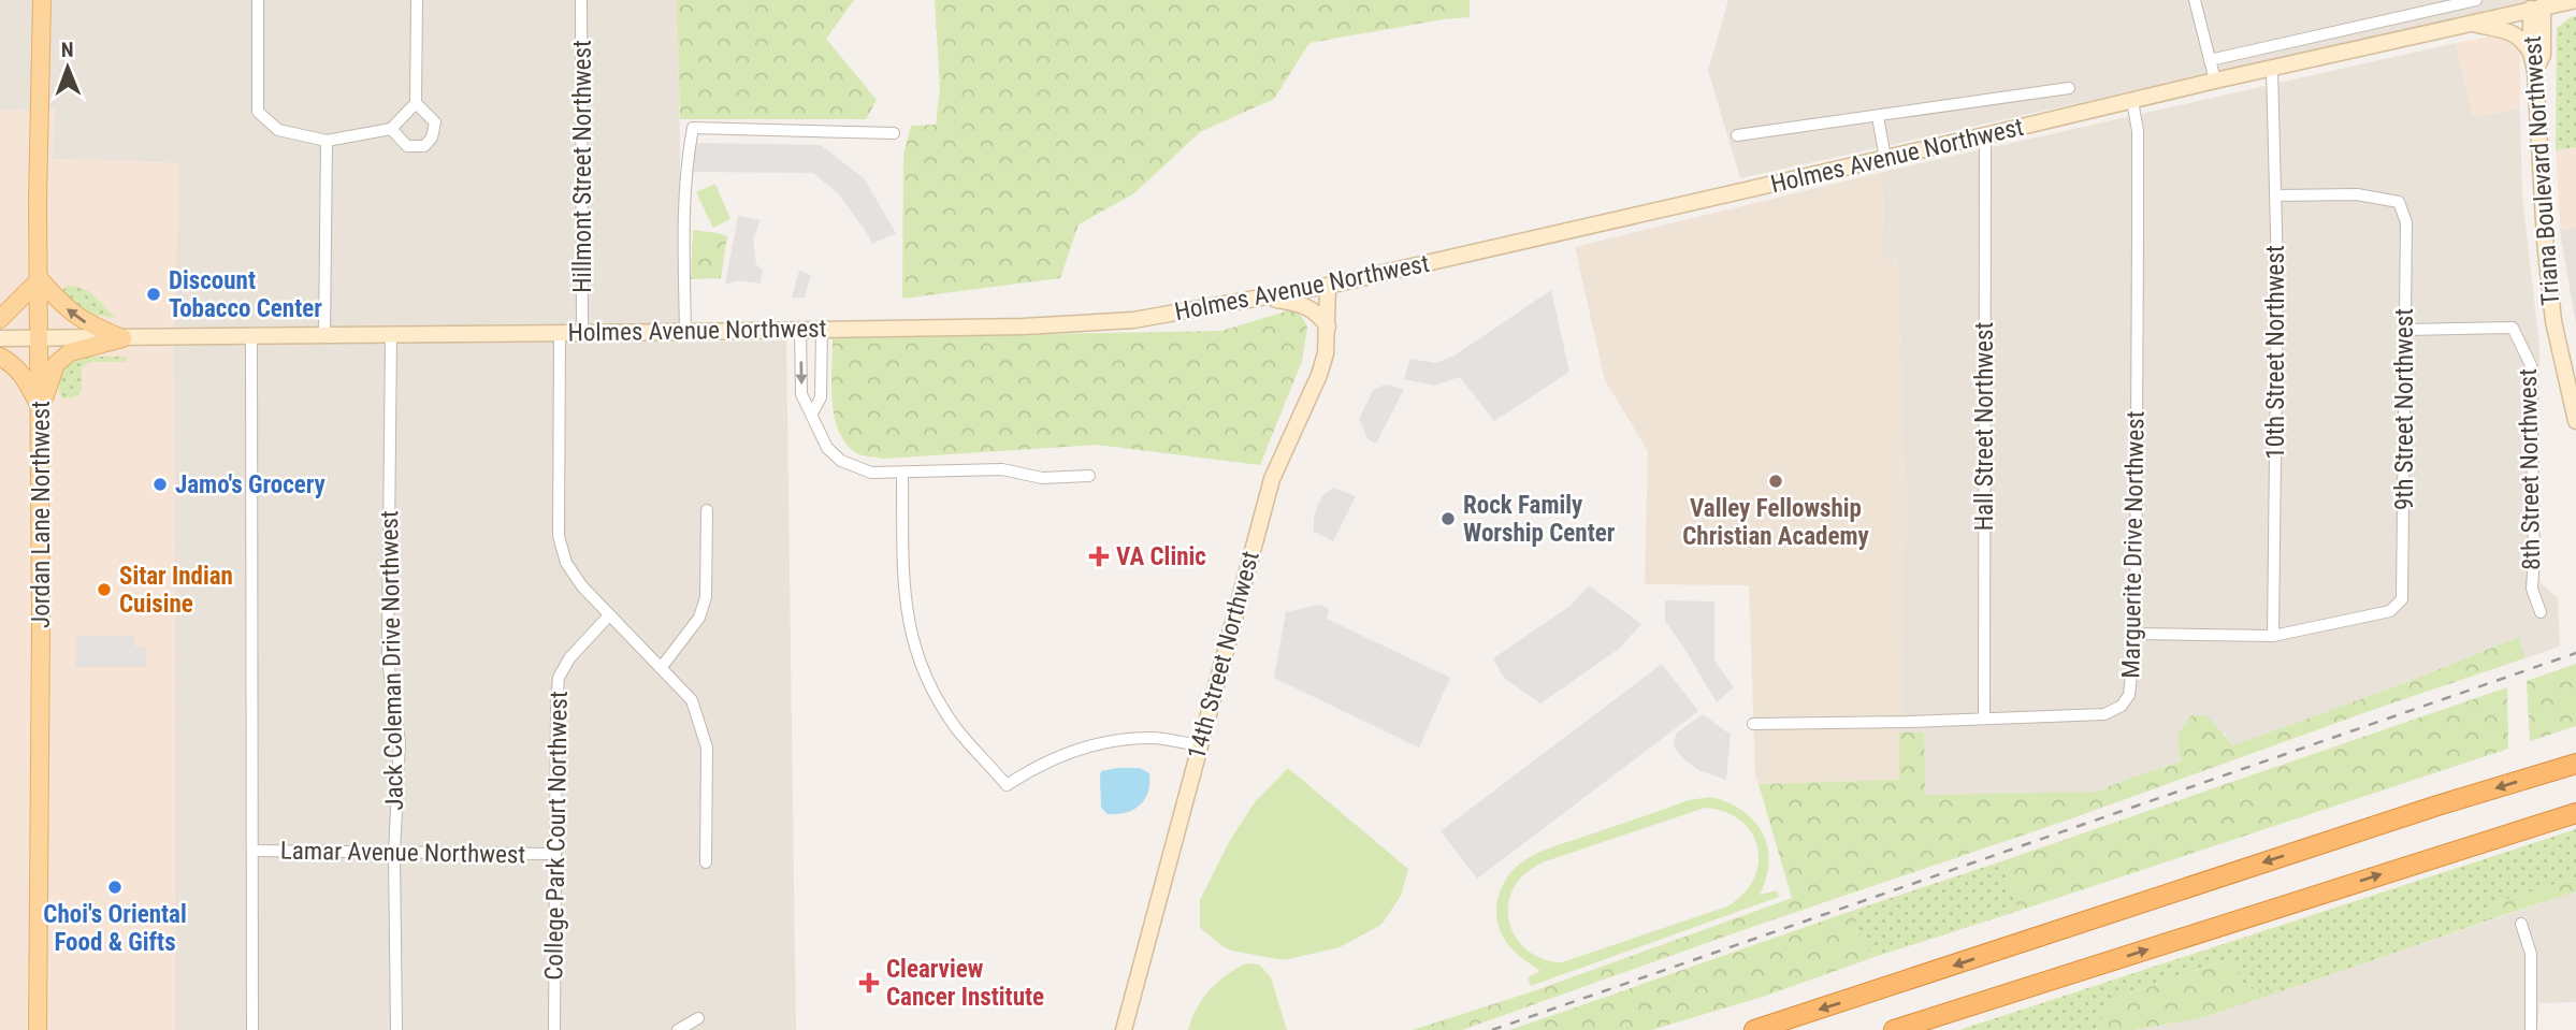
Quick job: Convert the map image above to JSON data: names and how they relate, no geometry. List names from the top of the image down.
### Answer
{
  "streets": {
    "main road": [
      "Holmes Avenue Northwest",
      "Triana Boulevard Northwest",
      "Jordan Lane Northwest",
      "14th Street Northwest"
    ],
    "street": [
      "Hillmont Street Northwest",
      "10th Street Northwest",
      "9th Street Northwest",
      "Hall Street Northwest",
      "8th Street Northwest",
      "Marguerite Drive Northwest",
      "Jack Coleman Drive Northwest",
      "College Park Court Northwest",
      "Lamar Avenue Northwest"
    ]
  },
  "crossings": [
    ["Holmes Avenue Northwest", "Hillmont Street Northwest"],
    ["Holmes Avenue Northwest", "Triana Boulevard Northwest"],
    ["Holmes Avenue Northwest", "10th Street Northwest"],
    ["Holmes Avenue Northwest", "Hall Street Northwest"],
    ["Holmes Avenue Northwest", "Jordan Lane Northwest"],
    ["Holmes Avenue Northwest", "Marguerite Drive Northwest"],
    ["Holmes Avenue Northwest", "14th Street Northwest"],
    ["Holmes Avenue Northwest", "Jack Coleman Drive Northwest"],
    ["10th Street Northwest", "9th Street Northwest"],
    ["9th Street Northwest", "8th Street Northwest"],
    ["Hall Street Northwest", "Marguerite Drive Northwest"],
    ["Jack Coleman Drive Northwest", "Lamar Avenue Northwest"],
    ["College Park Court Northwest", "Lamar Avenue Northwest"]
  ],
  "places": {
    "other": [
      "Discount Tobacco Center",
      "Valley Fellowship Christian Academy",
      "Jamo's Grocery",
      "Rock Family Worship Center",
      "Sitar Indian Cuisine",
      "Choi's Oriental Food & Gifts"
    ],
    "health": ["VA Clinic", "Clearview Cancer Institute"]
  },
  "north": "top"
}
